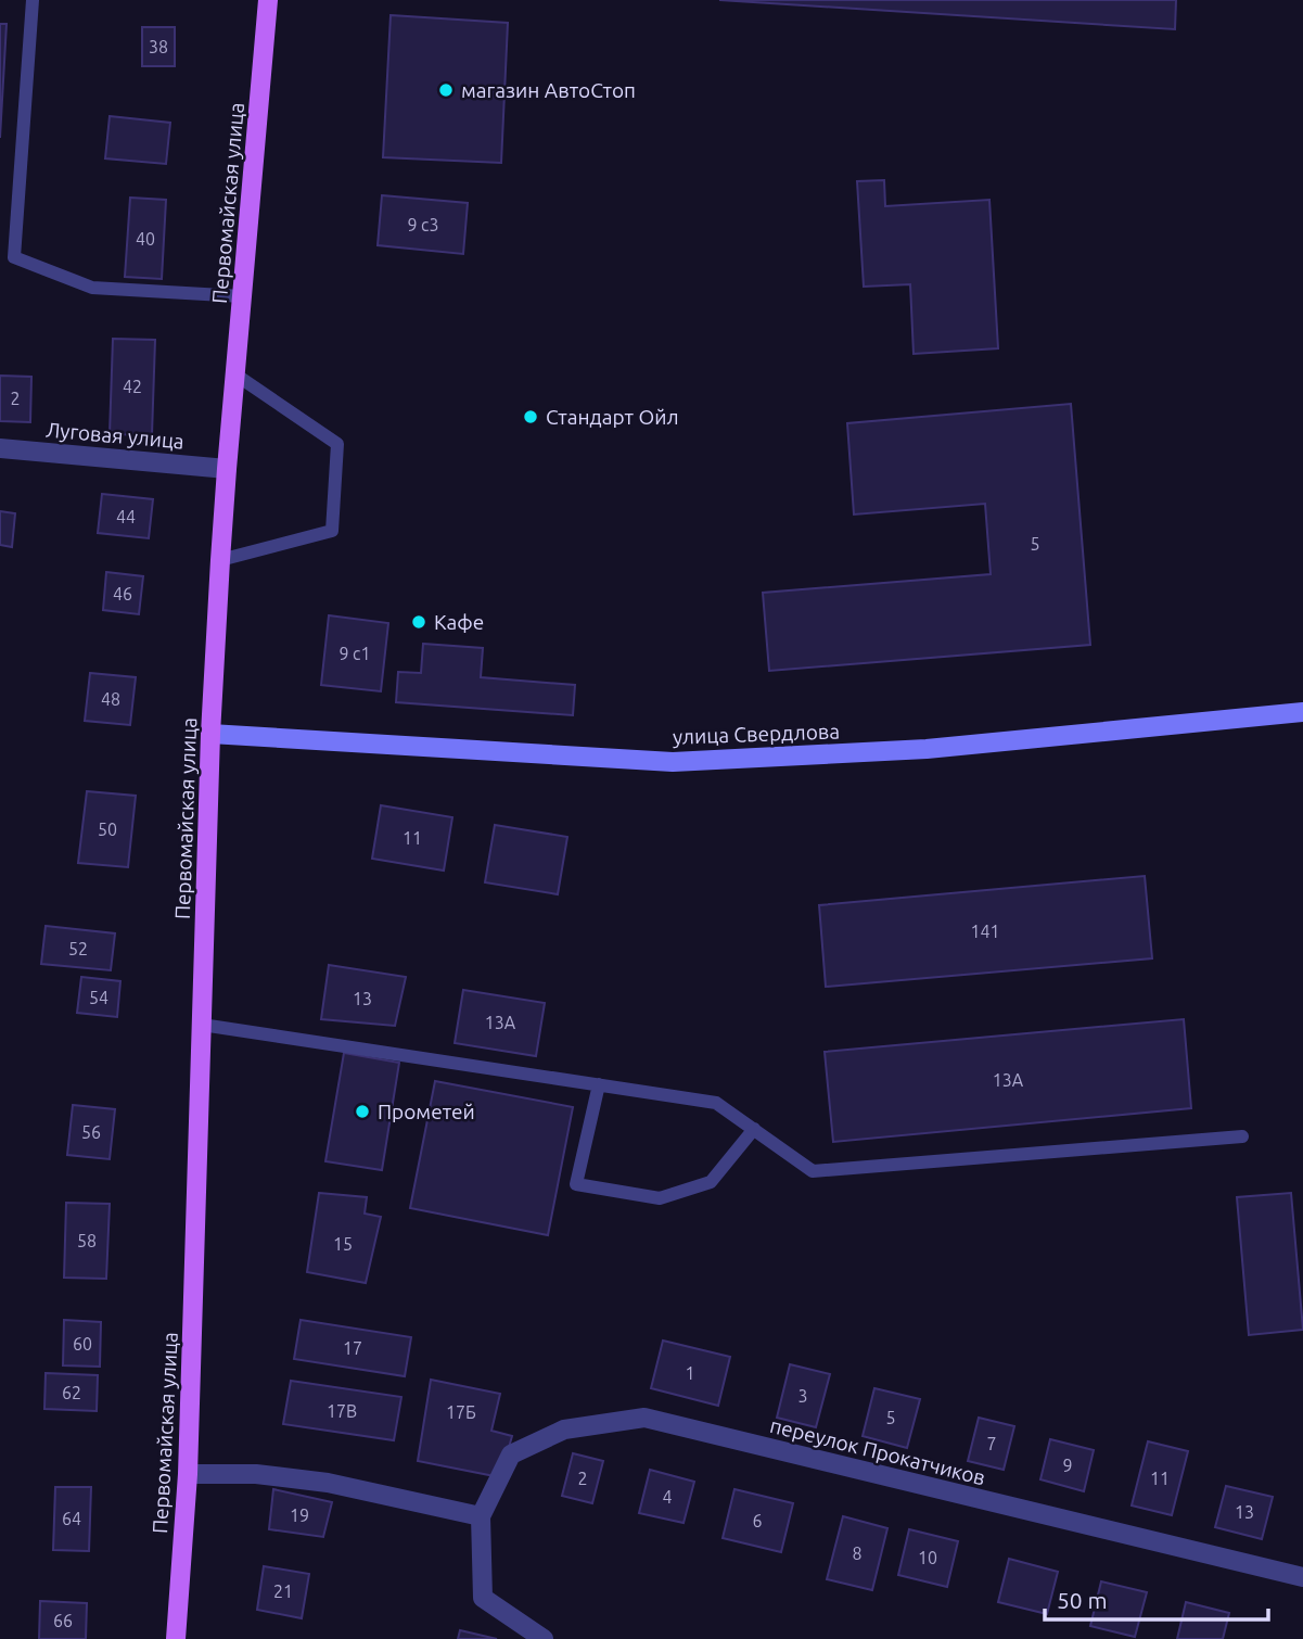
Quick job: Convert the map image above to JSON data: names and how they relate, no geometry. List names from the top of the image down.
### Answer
{
  "streets": {
    "main road": ["Первомайская улица", "улица Свердлова"],
    "street": ["Луговая улица", "переулок Прокатчиков"]
  },
  "crossings": [
    ["Первомайская улица", "Луговая улица"],
    ["Первомайская улица", "улица Свердлова"]
  ],
  "places": [
    "магазин АвтоСтоп",
    "Стандарт Ойл",
    "Кафе",
    "Прометей"
  ],
  "house_numbers": [
    "38",
    "9 с3",
    "40",
    "42",
    "2",
    "44",
    "5",
    "46",
    "9 с1",
    "48",
    "50",
    "11",
    "141",
    "52",
    "54",
    "13",
    "13А",
    "13А",
    "56",
    "58",
    "15",
    "60",
    "17",
    "1",
    "62",
    "3",
    "17В",
    "17Б",
    "5",
    "7",
    "9",
    "2",
    "11",
    "4",
    "13",
    "19",
    "64",
    "6",
    "8",
    "10",
    "21",
    "66"
  ],
  "scale_bar": "50 m"
}
